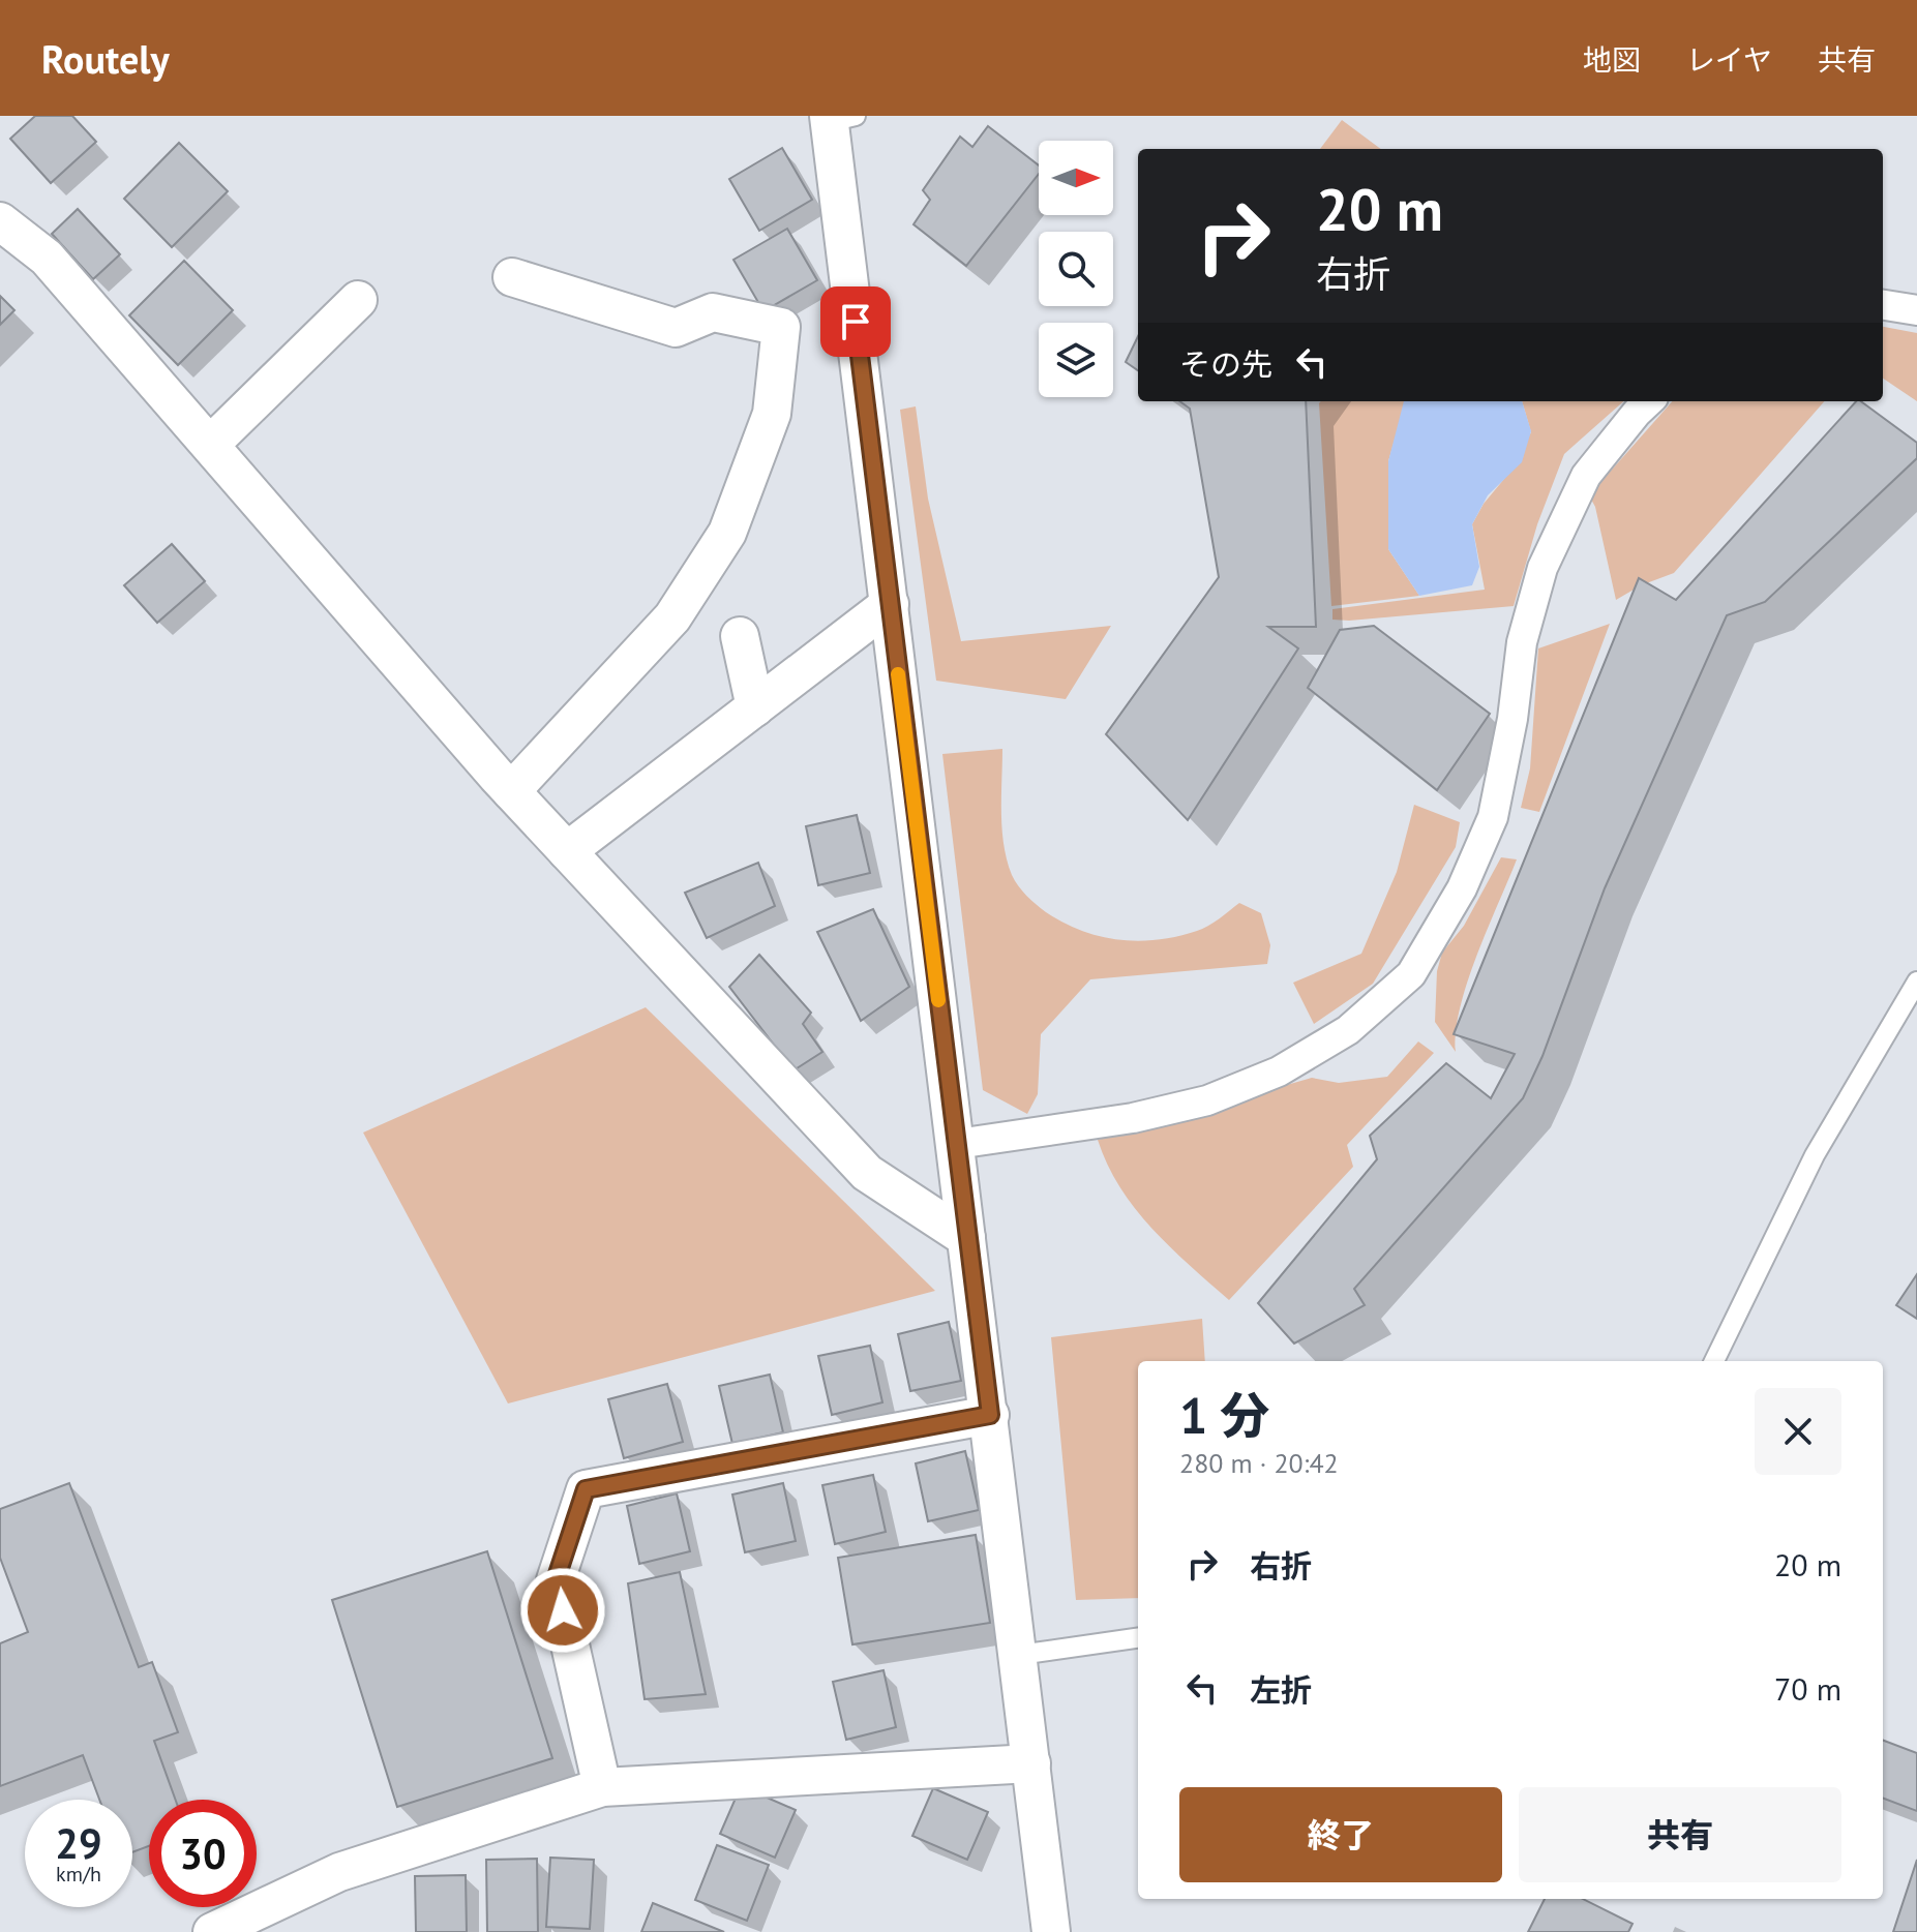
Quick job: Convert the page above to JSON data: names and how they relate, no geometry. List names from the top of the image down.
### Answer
{
  "north": "right",
  "page": {
    "header": "Routely",
    "nav": ["地図", "レイヤ", "共有"],
    "turn": ["20 m", "右折"],
    "then": "その先",
    "heading": ["1 分", "280 m · 20:42"],
    "list": [
      {
        "name": "右折",
        "value": "20 m"
      },
      {
        "name": "左折",
        "value": "70 m"
      }
    ],
    "buttons": ["終了", "共有"],
    "speed": "29 km/h",
    "limit": "30"
  }
}
